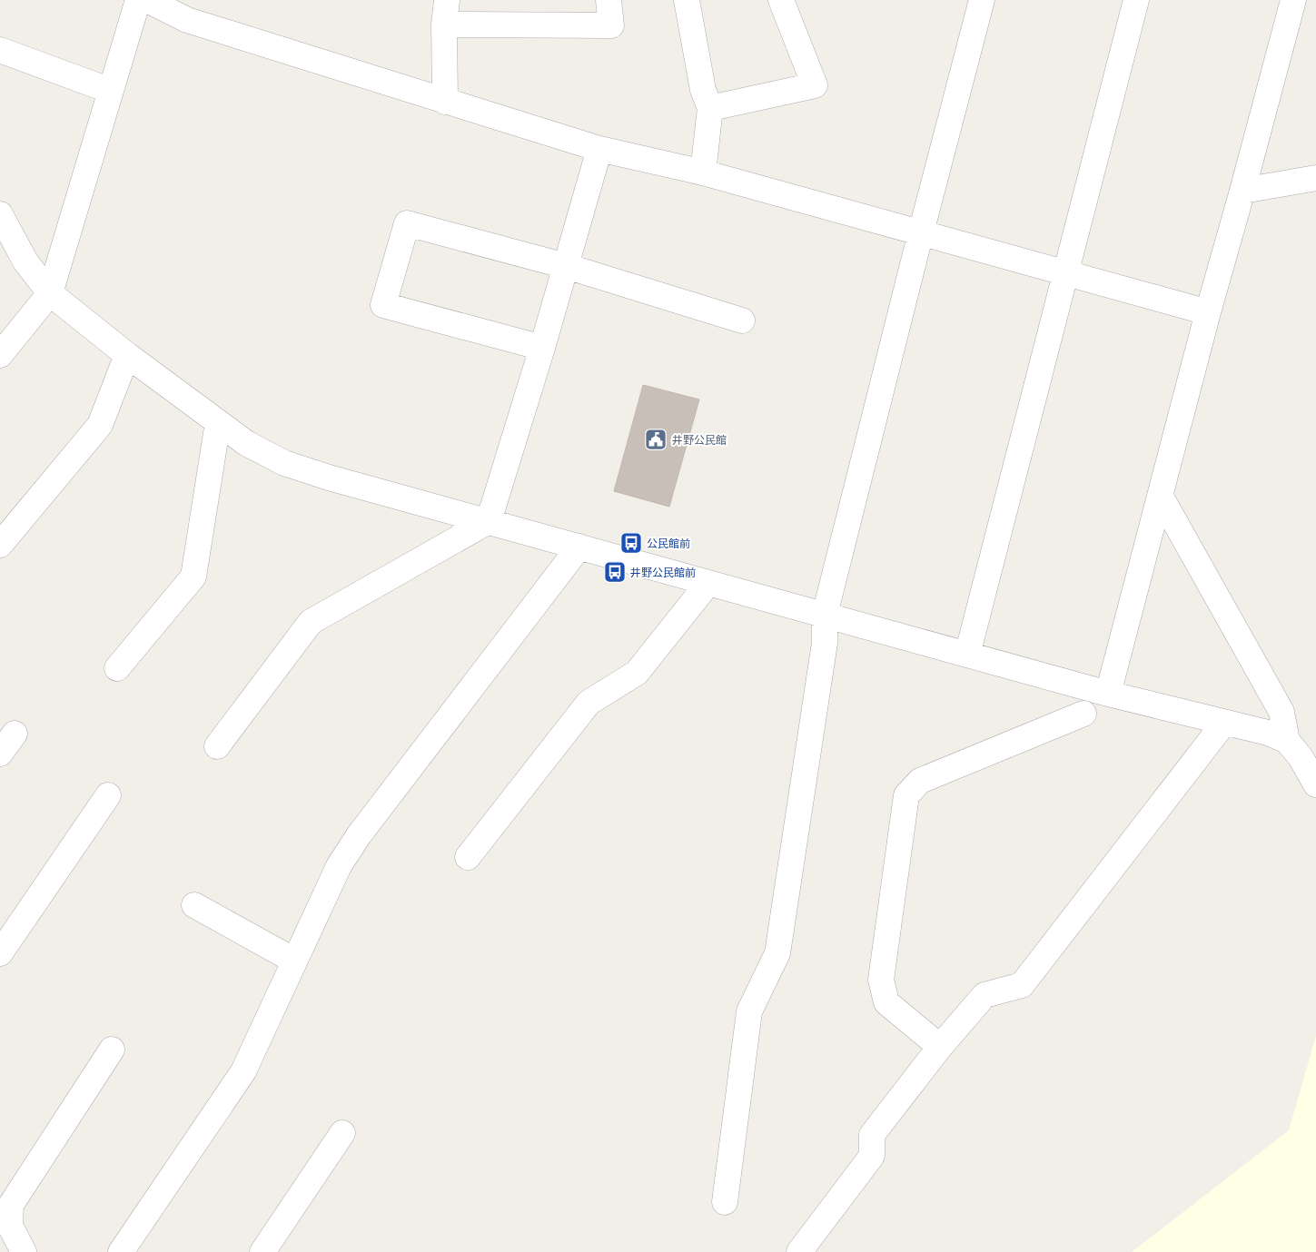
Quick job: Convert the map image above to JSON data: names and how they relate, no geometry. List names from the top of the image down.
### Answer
{
  "places": {
    "public building": ["井野公民館"],
    "bus stop": ["公民館前", "井野公民館前"]
  }
}
